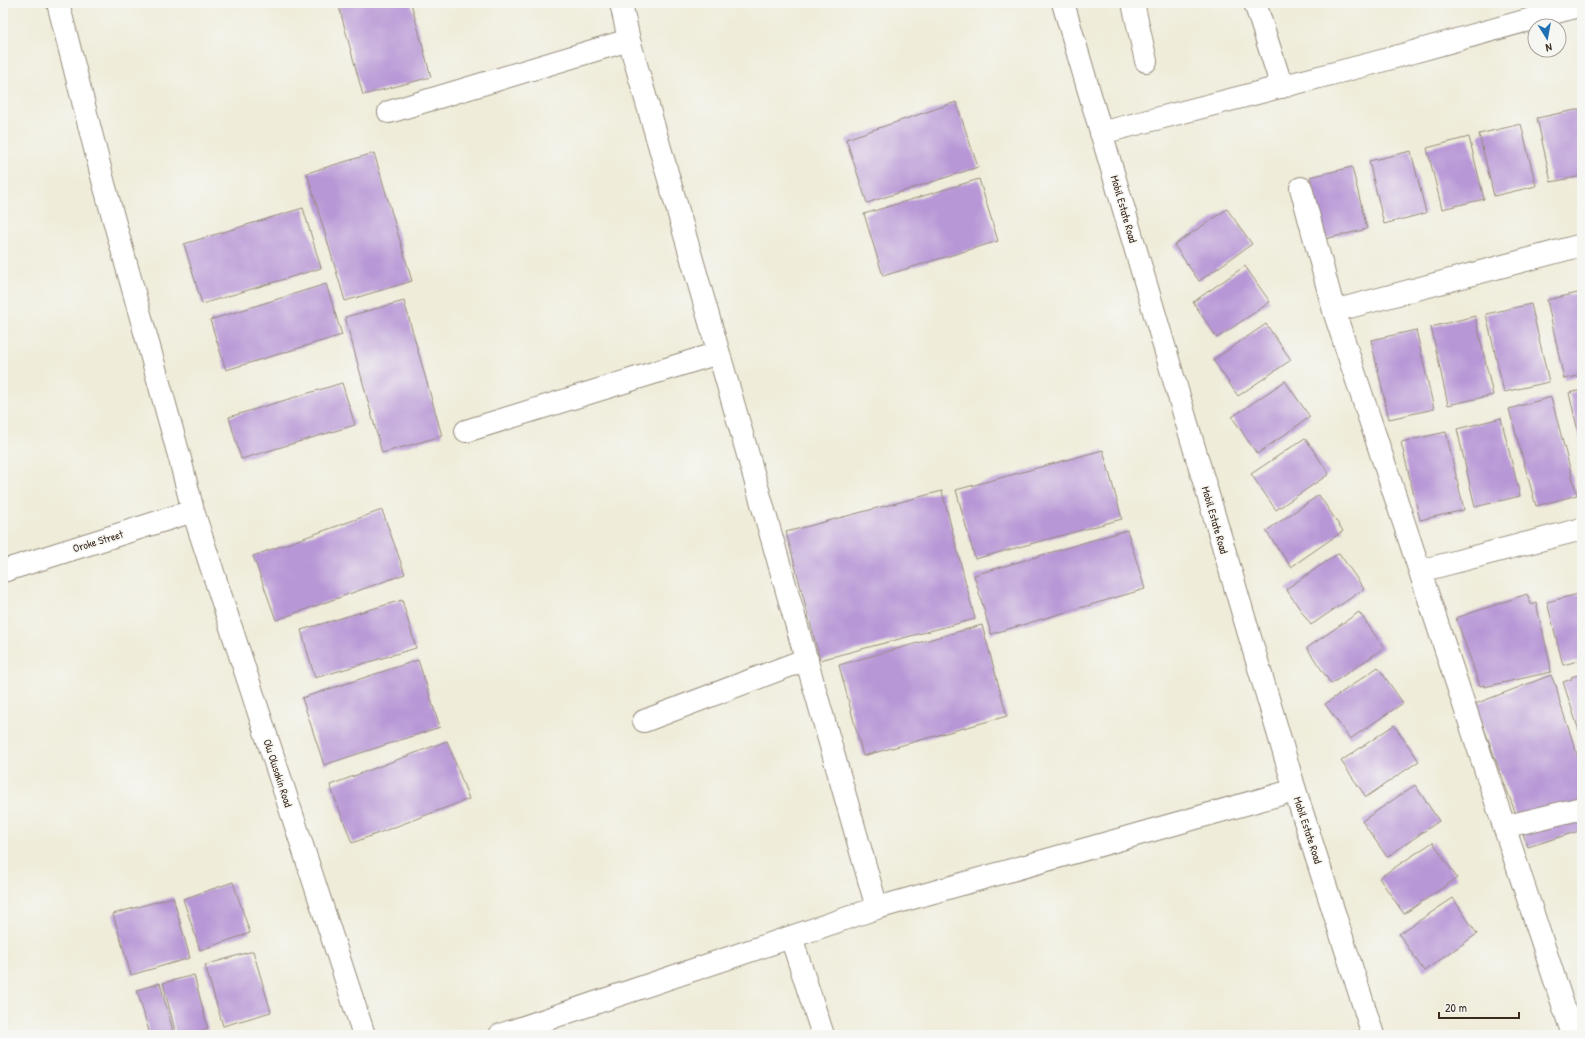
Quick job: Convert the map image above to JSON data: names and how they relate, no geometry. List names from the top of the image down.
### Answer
{
  "streets": {
    "street": ["Mobil Estate Road", "Oroke Street", "Olu Olusakin Road"]
  },
  "crossings": [
    ["Oroke Street", "Olu Olusakin Road"]
  ],
  "scale_bar": "20 m",
  "north": "bottom"
}
